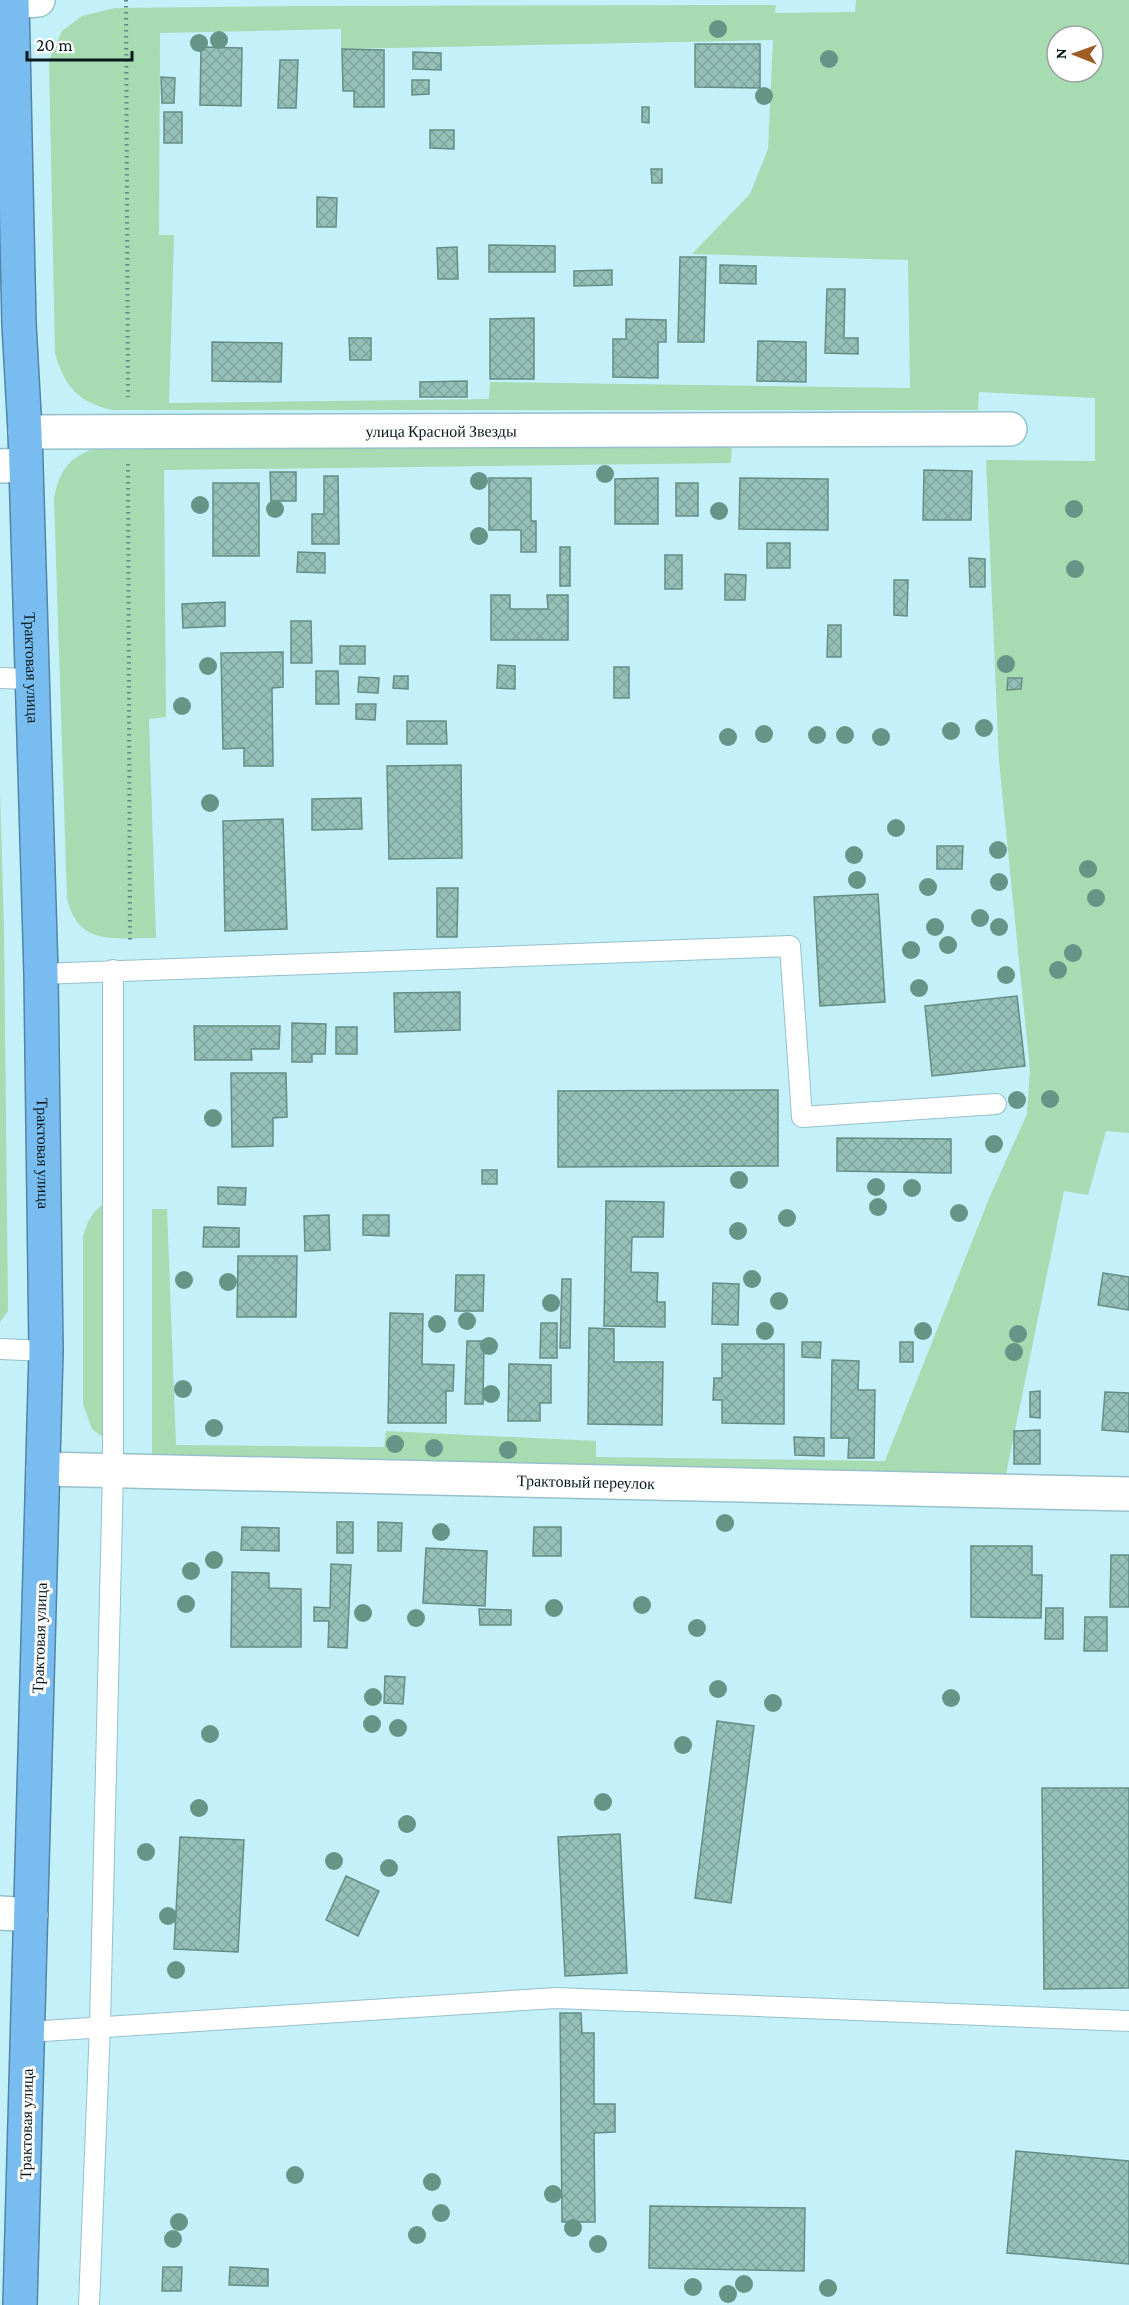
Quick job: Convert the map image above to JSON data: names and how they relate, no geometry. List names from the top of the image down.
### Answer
{
  "streets": {
    "highway": ["Трактовая улица"],
    "street": ["улица Красной Звезды", "Трактовый переулок"]
  },
  "crossings": [
    ["улица Красной Звезды", "Трактовая улица"],
    ["Трактовая улица", "Трактовый переулок"]
  ],
  "scale_bar": "20 m",
  "north": "left"
}
